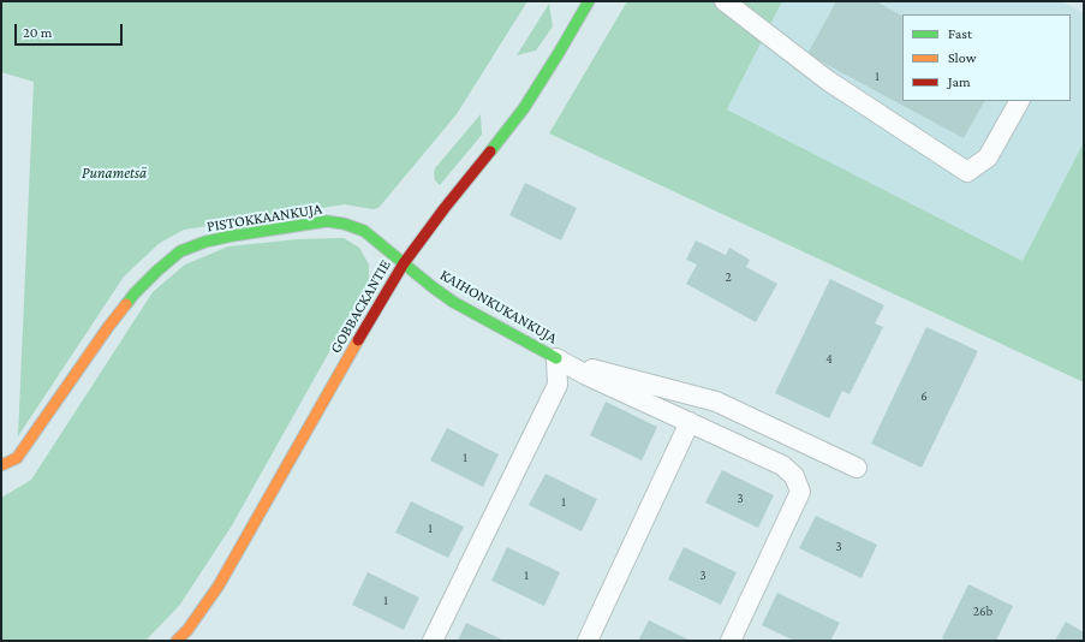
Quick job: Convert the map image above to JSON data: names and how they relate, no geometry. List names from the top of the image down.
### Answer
{
  "streets": {
    "street": ["PISTOKKAANKUJA", "GOBBACKANTIE", "KAIHONKUKANKUJA"]
  },
  "crossings": [
    ["PISTOKKAANKUJA", "GOBBACKANTIE"],
    ["PISTOKKAANKUJA", "KAIHONKUKANKUJA"],
    ["GOBBACKANTIE", "KAIHONKUKANKUJA"]
  ],
  "parks": ["Punametsä"],
  "house_numbers": [
    "1",
    "2",
    "4",
    "6",
    "1",
    "3",
    "1",
    "1",
    "3",
    "1",
    "3",
    "1",
    "26b"
  ],
  "legend": ["Fast", "Slow", "Jam"],
  "scale_bar": "20 m"
}
